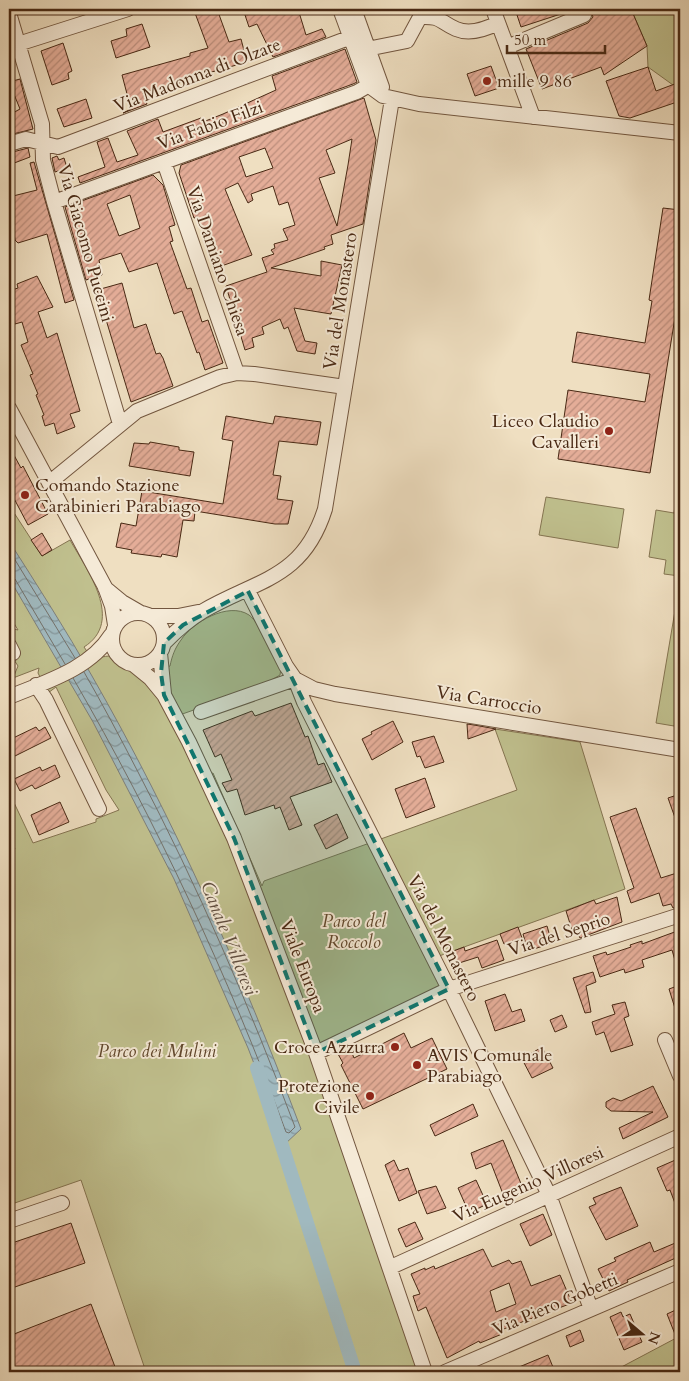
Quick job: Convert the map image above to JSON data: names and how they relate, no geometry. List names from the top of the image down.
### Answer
{
  "streets": {
    "street": [
      "Via Madonna di Olzate",
      "Via Fabio Filzi",
      "Via Giacomo Puccini",
      "Via Damiano Chiesa",
      "Via del Monastero",
      "Via Carroccio",
      "Via del Seprio",
      "Viale Europa",
      "Via Eugenio Villoresi",
      "Via Piero Gobetti"
    ]
  },
  "crossings": [
    ["Via Madonna di Olzate", "Via Giacomo Puccini"],
    ["Via Fabio Filzi", "Via Giacomo Puccini"],
    ["Via Fabio Filzi", "Via Damiano Chiesa"],
    ["Via del Monastero", "Via Carroccio"],
    ["Via del Monastero", "Via del Seprio"],
    ["Via del Monastero", "Via Eugenio Villoresi"],
    ["Via del Monastero", "Via Piero Gobetti"],
    ["Via del Seprio", "Viale Europa"],
    ["Viale Europa", "Via Eugenio Villoresi"]
  ],
  "water": ["Canale Villoresi"],
  "parks": ["Parco del Roccolo", "Parco dei Mulini"],
  "places": [
    "mille 9 86",
    "Liceo Claudio Cavalleri",
    "Comando Stazione Carabinieri Parabiago",
    "Croce Azzurra",
    "AVIS Comunale Parabiago",
    "Protezione Civile"
  ],
  "scale_bar": "50 m",
  "north": "right"
}
